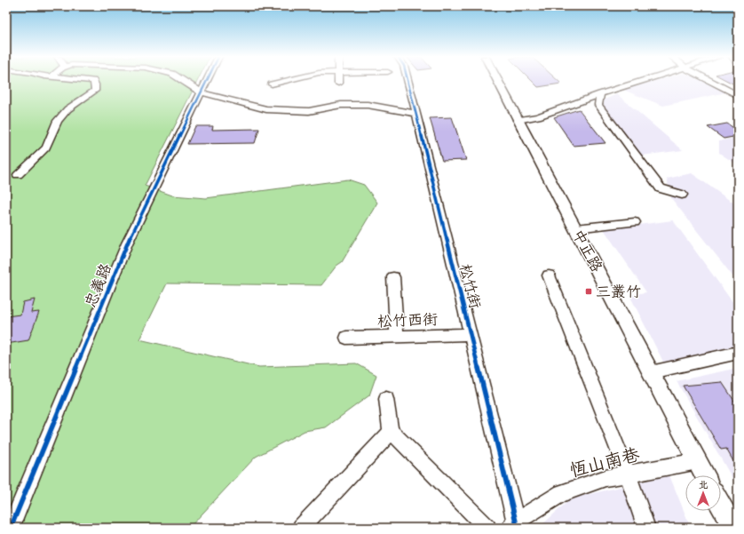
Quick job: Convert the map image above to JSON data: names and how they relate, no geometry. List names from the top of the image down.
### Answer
{
  "streets": {
    "main road": ["中正路"],
    "street": [
      "忠義路",
      "松竹街",
      "松竹西街",
      "恆山南巷"
    ]
  },
  "crossings": [
    ["中正路", "恆山南巷"],
    ["松竹街", "松竹西街"],
    ["松竹街", "恆山南巷"]
  ],
  "places": {
    "transit": ["三叢竹"]
  },
  "north": "top"
}
